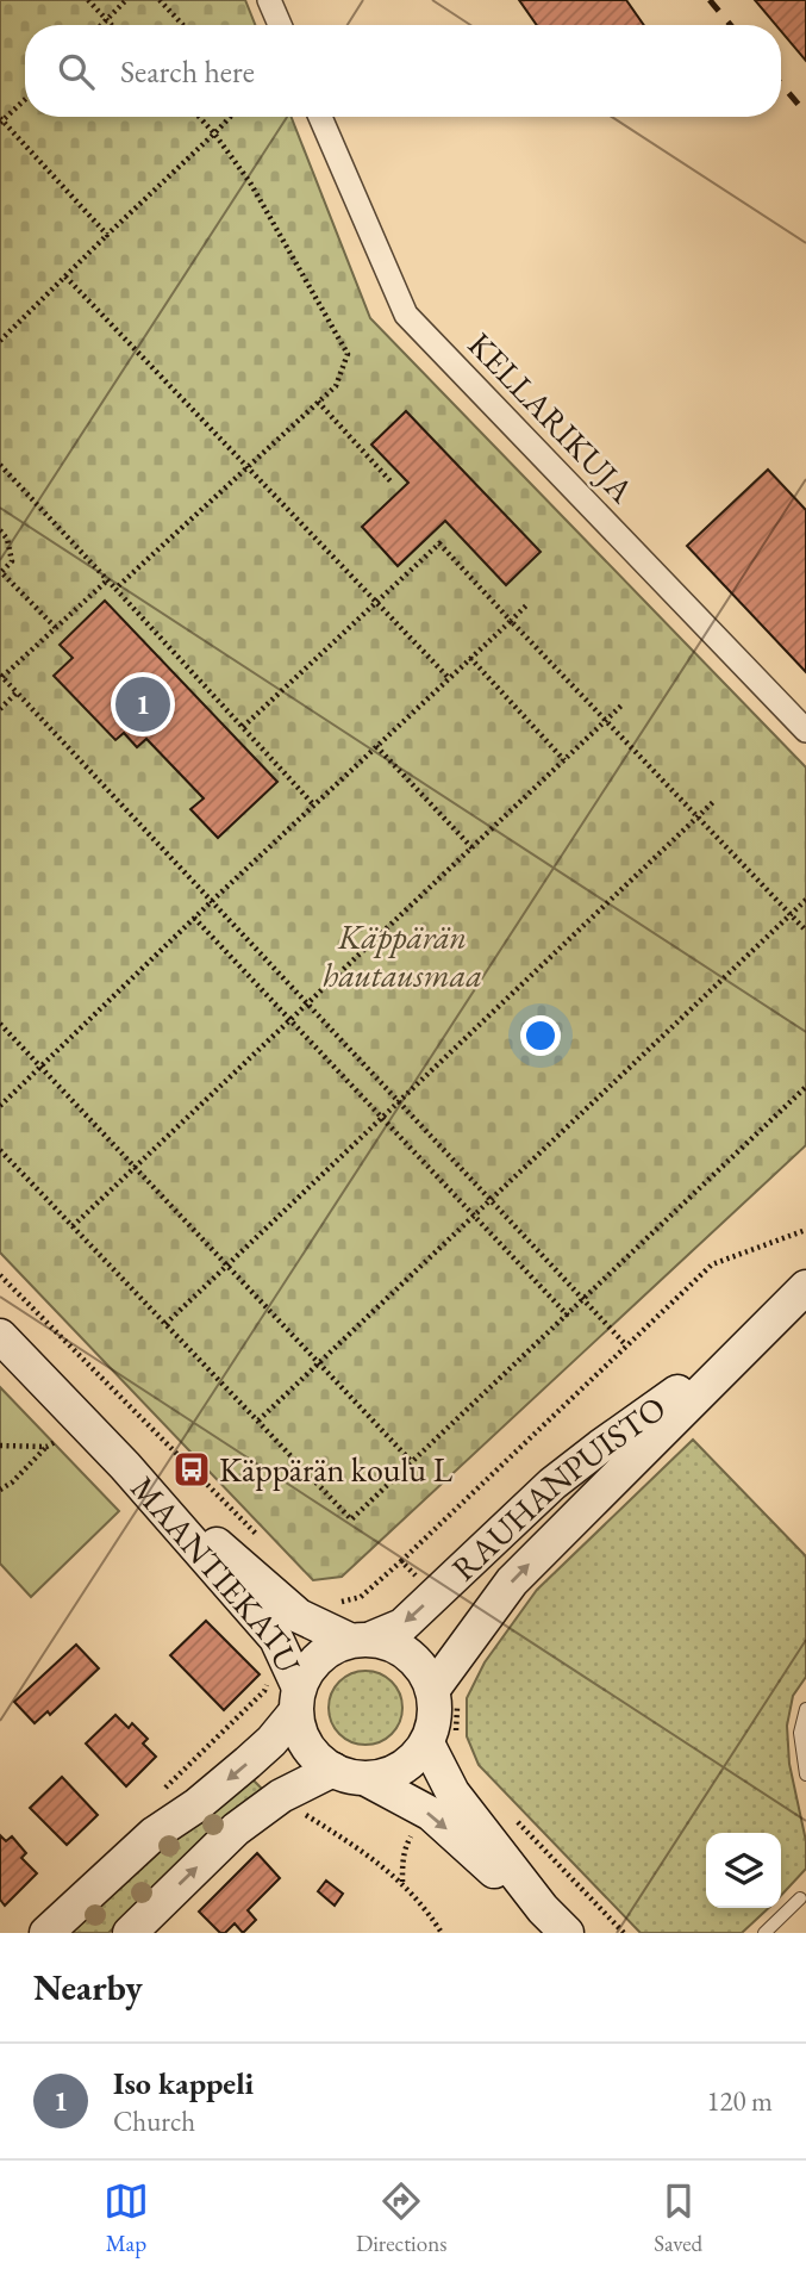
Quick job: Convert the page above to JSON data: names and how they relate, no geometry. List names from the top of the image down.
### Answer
{
  "streets": {
    "main road": ["RAUHANPUISTO", "MAANTIEKATU"],
    "street": ["KELLARIKUJA"]
  },
  "crossings": [
    ["RAUHANPUISTO", "MAANTIEKATU"]
  ],
  "parks": ["Käppärän hautausmaa"],
  "places": {
    "bus stop": ["Käppärän koulu L"]
  },
  "page": {
    "search": "Search here",
    "pins": "1",
    "heading": "Nearby",
    "list": [
      {
        "mark": "1",
        "name": "Iso kappeli",
        "note": "Church",
        "value": "120 m"
      }
    ],
    "nav": ["Map", "Directions", "Saved"]
  }
}
